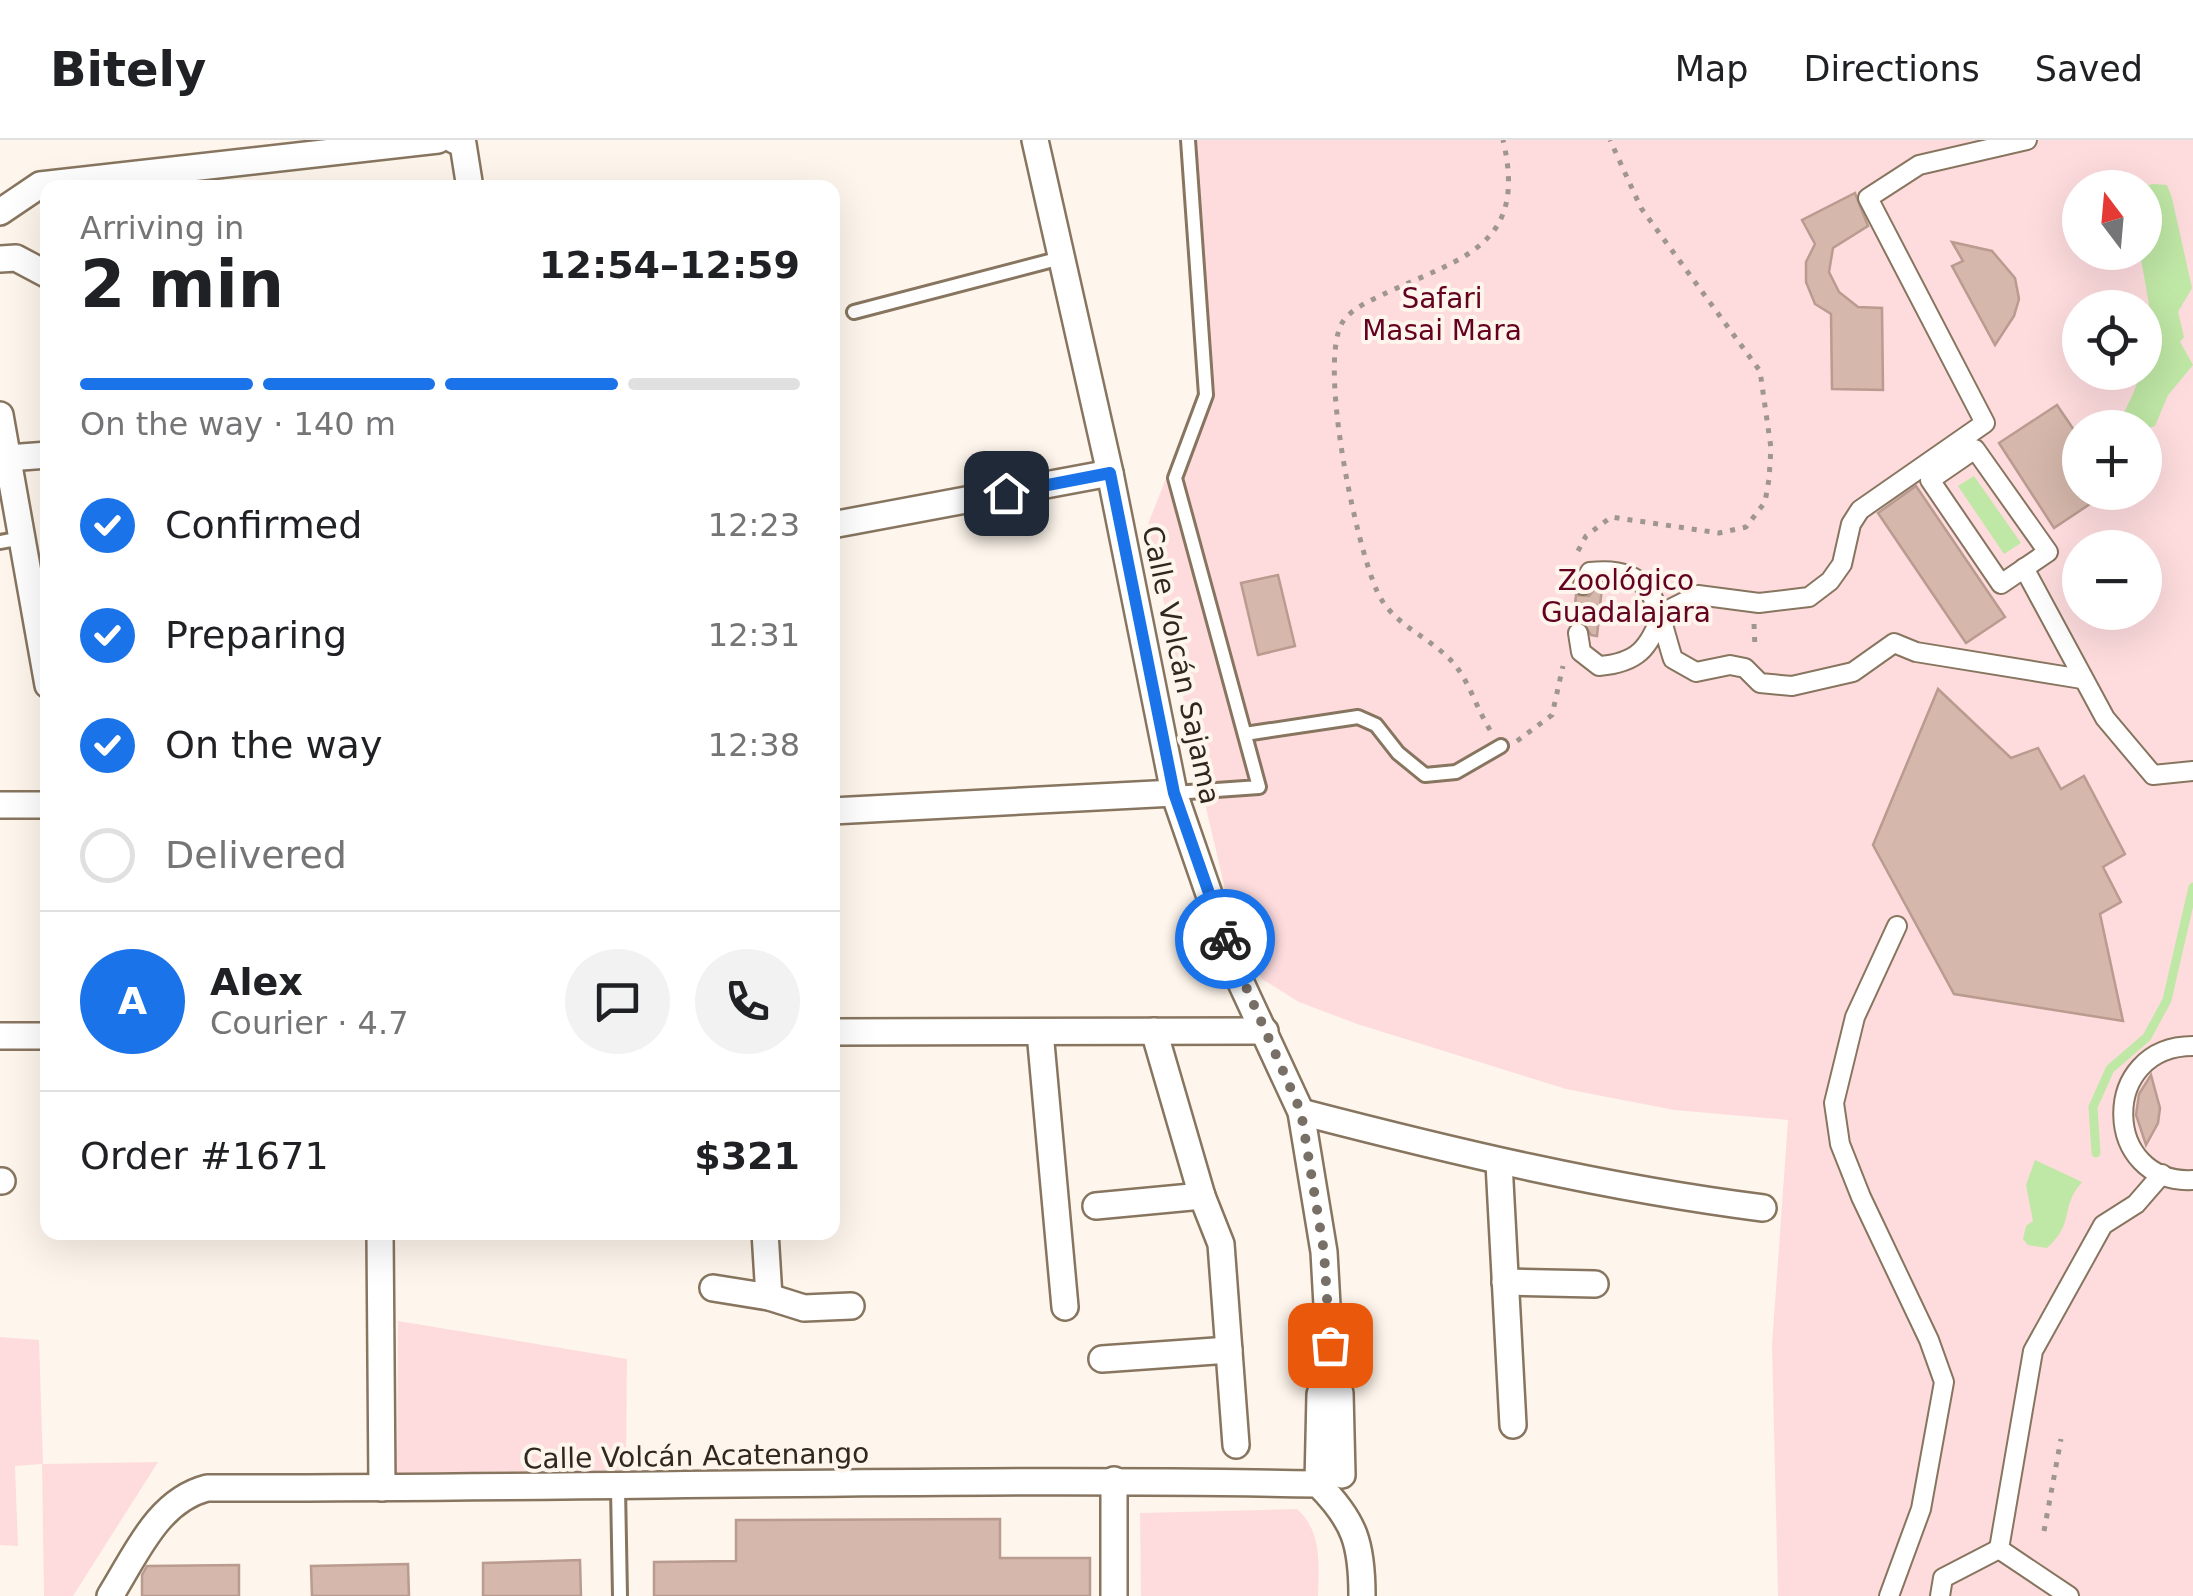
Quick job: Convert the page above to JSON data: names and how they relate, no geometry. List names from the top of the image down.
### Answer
{
  "streets": {
    "street": ["Calle Volcán Sajama", "Calle Volcán Acatenango"]
  },
  "crossings": [
    ["Calle Volcán Sajama", "Calle Volcán Acatenango"]
  ],
  "parks": ["Safari Masai Mara", "Zoológico Guadalajara"],
  "north": "top",
  "page": {
    "header": "Bitely",
    "nav": ["Map", "Directions", "Saved"],
    "map_buttons": ["+", "−"],
    "heading": ["2 min", "Arriving in", "12:54–12:59"],
    "panel": [
      "Alex",
      "Courier · 4.7",
      "Order #1671",
      "$321"
    ],
    "bar": "On the way · 140 m",
    "list": [
      ["Confirmed", "12:23"],
      ["Preparing", "12:31"],
      ["On the way", "12:38"],
      "Delivered"
    ],
    "round": "A"
  }
}
